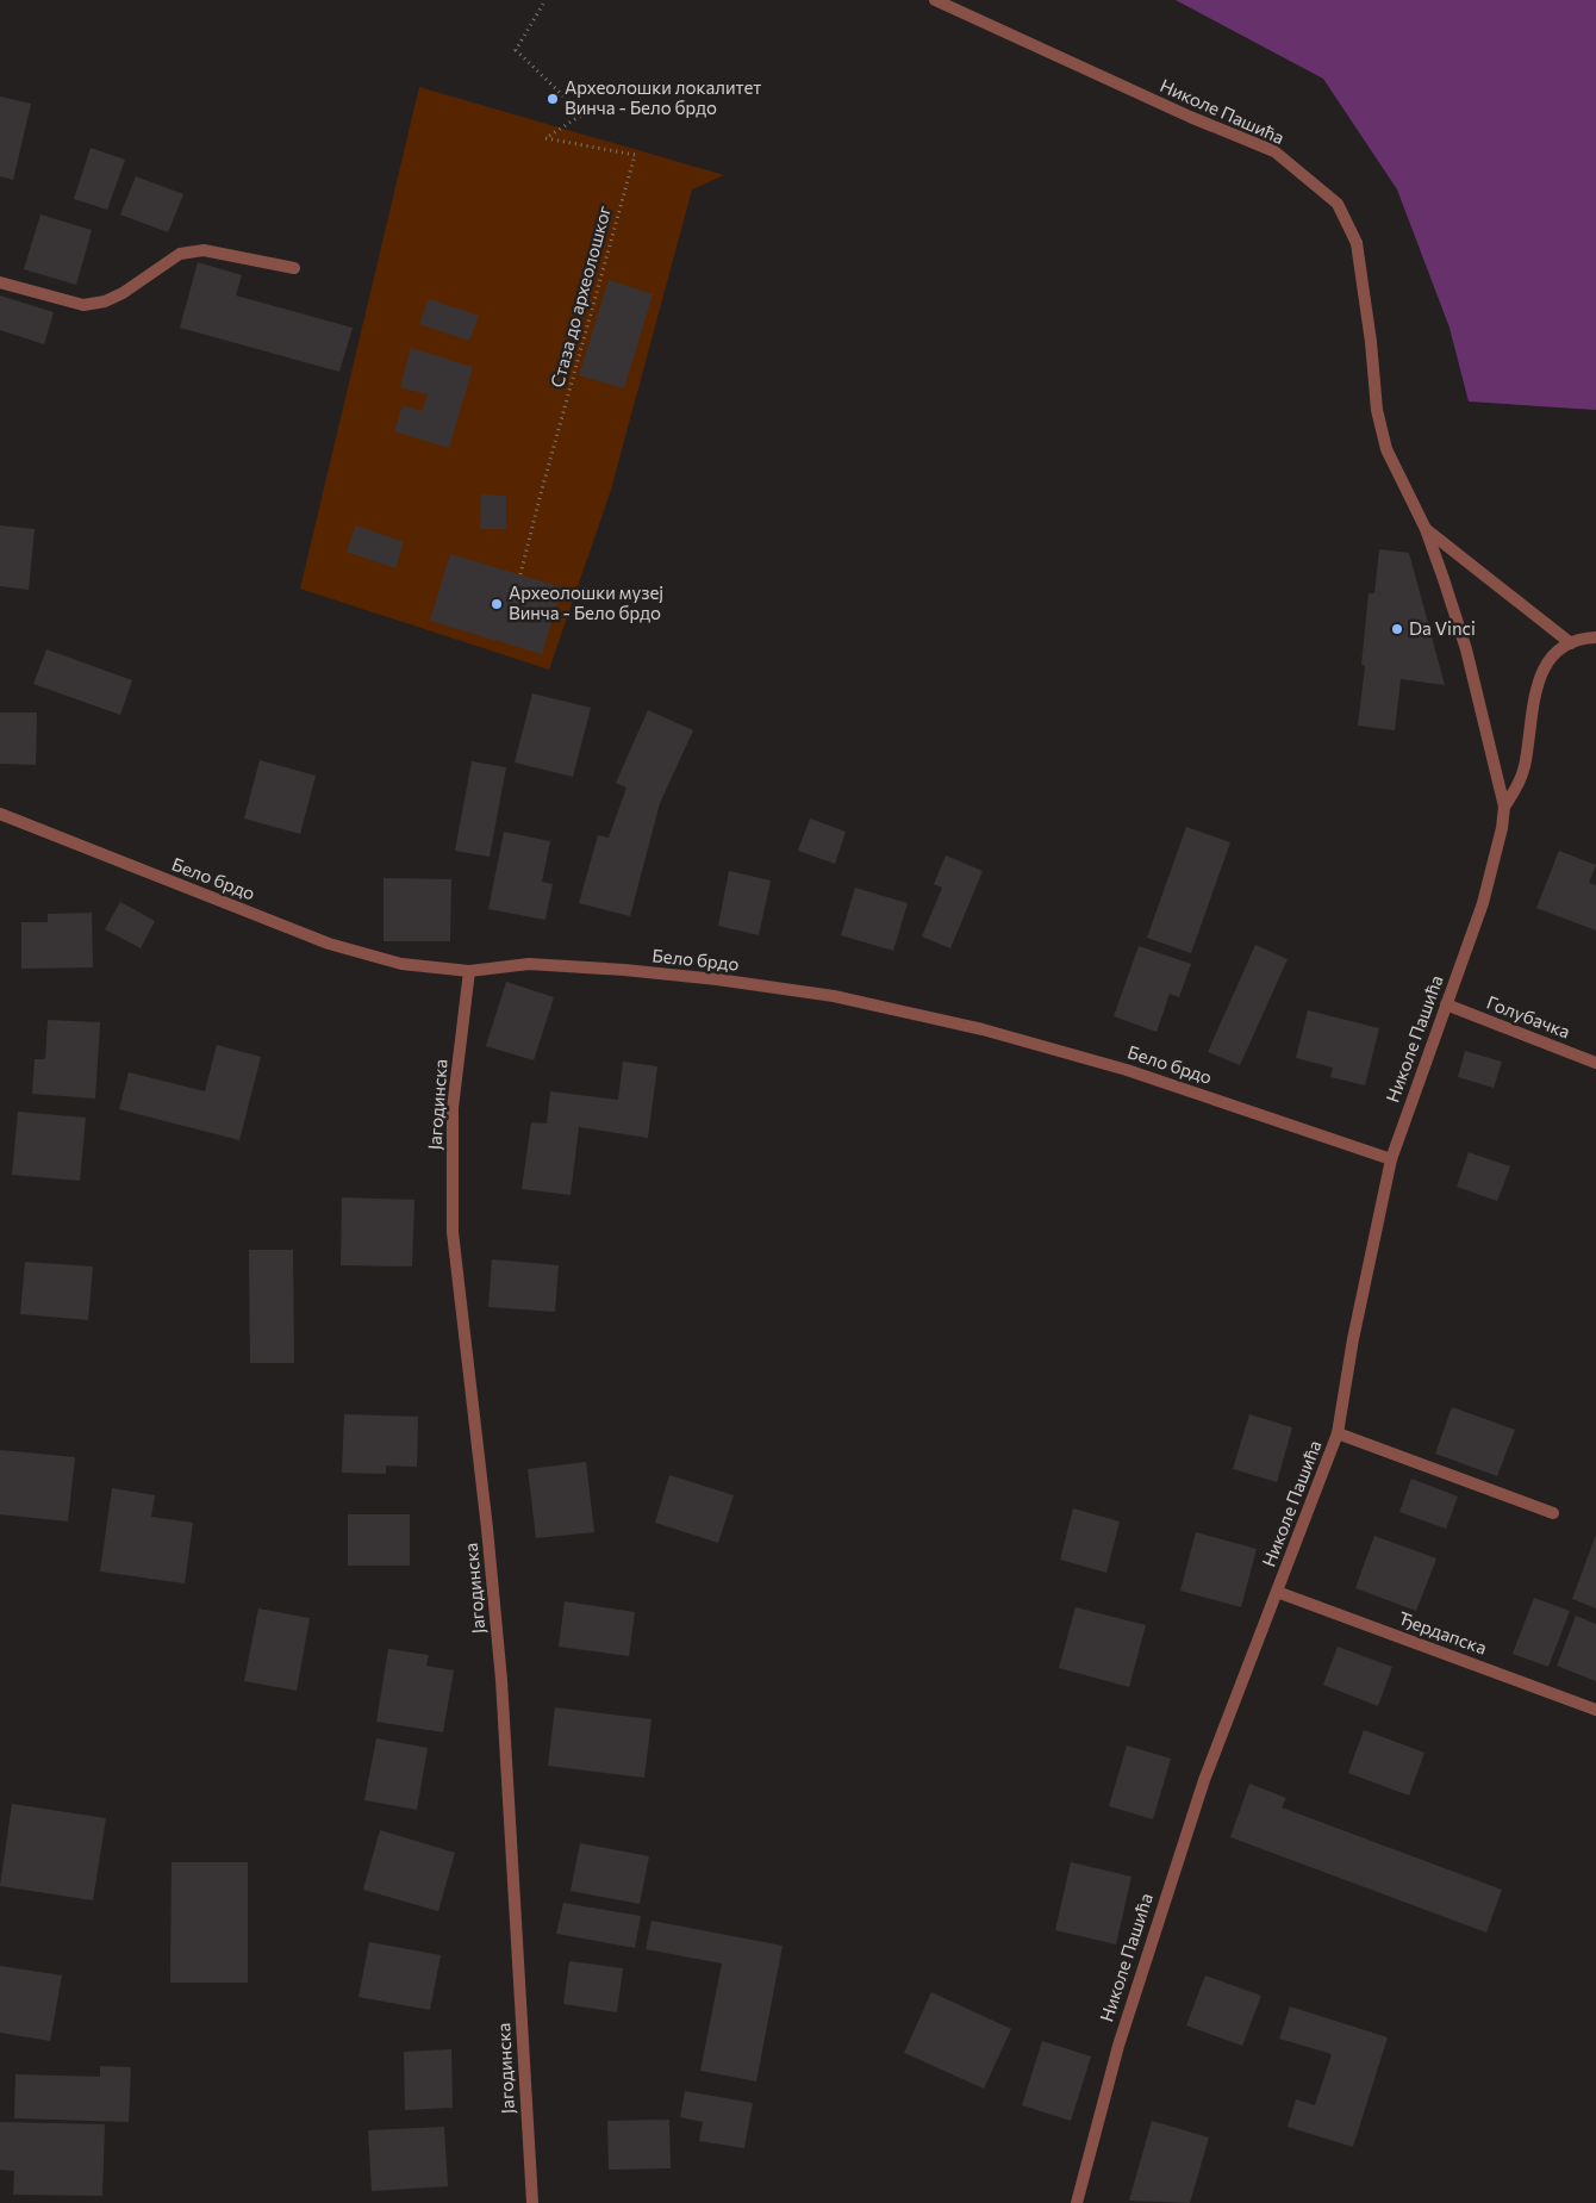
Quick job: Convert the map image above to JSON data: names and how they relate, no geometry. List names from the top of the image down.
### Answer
{
  "streets": {
    "street": [
      "Николе Пашића",
      "Бело брдо",
      "Голубачка",
      "Јагодинска",
      "Ђердапска"
    ],
    "path": ["Стаза до археолошког"]
  },
  "crossings": [
    ["Николе Пашића", "Бело брдо"],
    ["Николе Пашића", "Голубачка"],
    ["Николе Пашића", "Ђердапска"],
    ["Бело брдо", "Јагодинска"]
  ],
  "places": ["Археолошки локалитет Винча - Бело брдо", "Археолошки музеј Винча - Бело брдо", "Da Vinci"]
}
